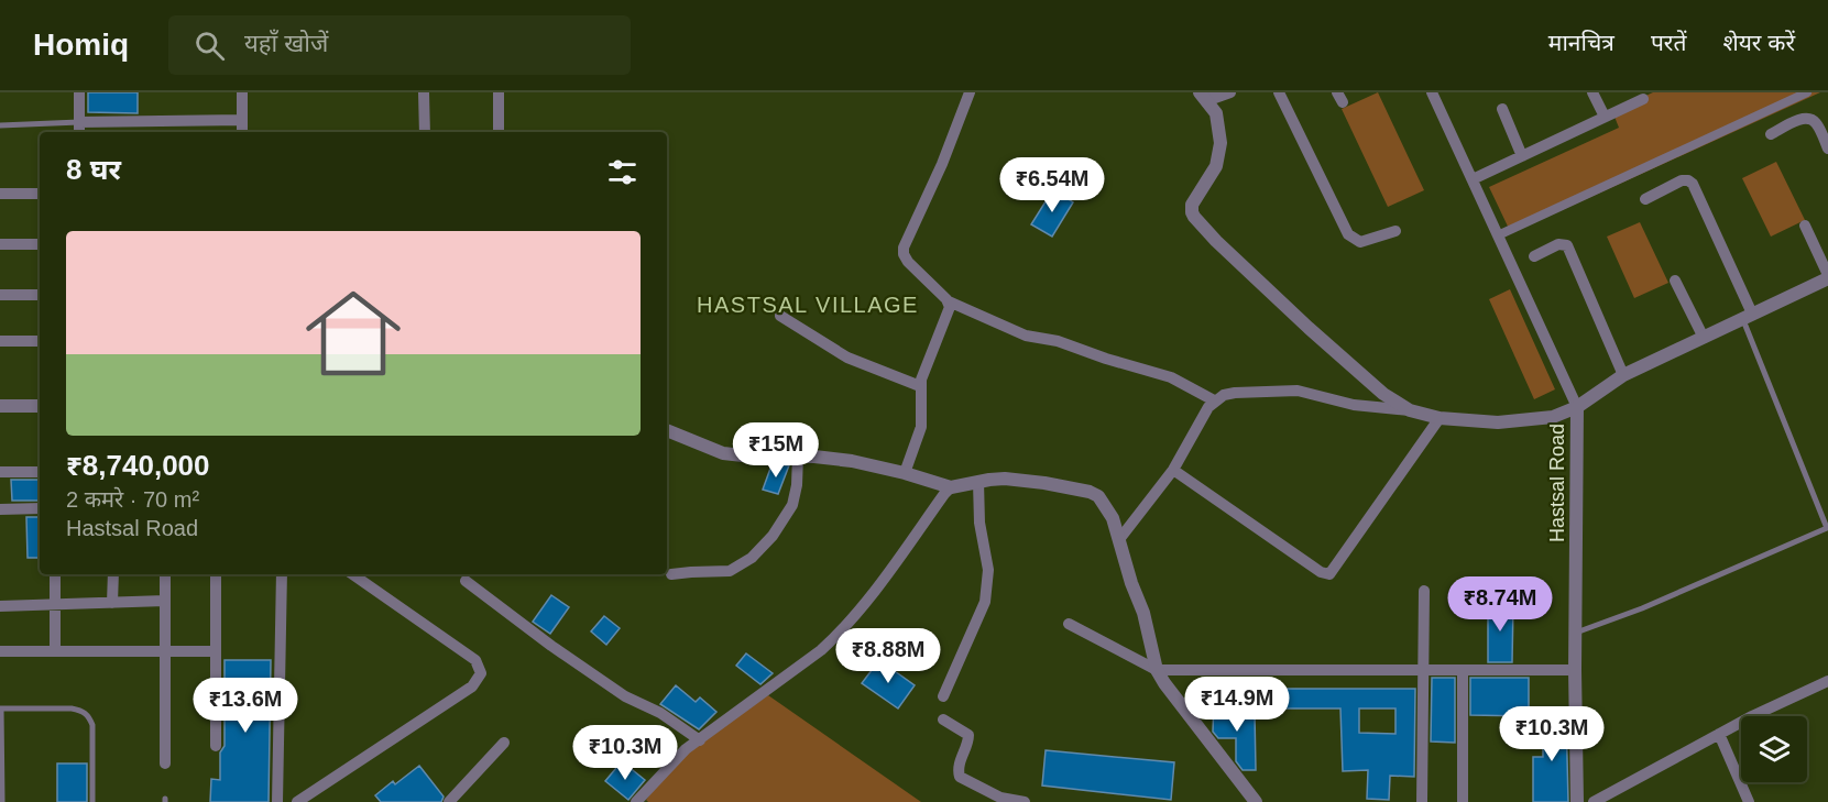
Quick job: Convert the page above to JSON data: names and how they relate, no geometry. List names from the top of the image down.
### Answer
{
  "streets": {
    "street": ["Hastsal Road"]
  },
  "districts": ["HASTSAL VILLAGE"],
  "page": {
    "header": "Homiq",
    "search": "यहाँ खोजें",
    "nav": ["मानचित्र", "परतें", "शेयर करें"],
    "heading": "8 घर",
    "price": [
      "₹6.54M",
      "₹15M",
      "₹8.74M",
      "₹8.88M",
      "₹14.9M",
      "₹13.6M",
      "₹10.3M",
      "₹10.3M"
    ],
    "list": [
      {
        "name": "₹8,740,000",
        "note": "2 कमरे · 70 m² · Hastsal Road"
      }
    ]
  }
}
